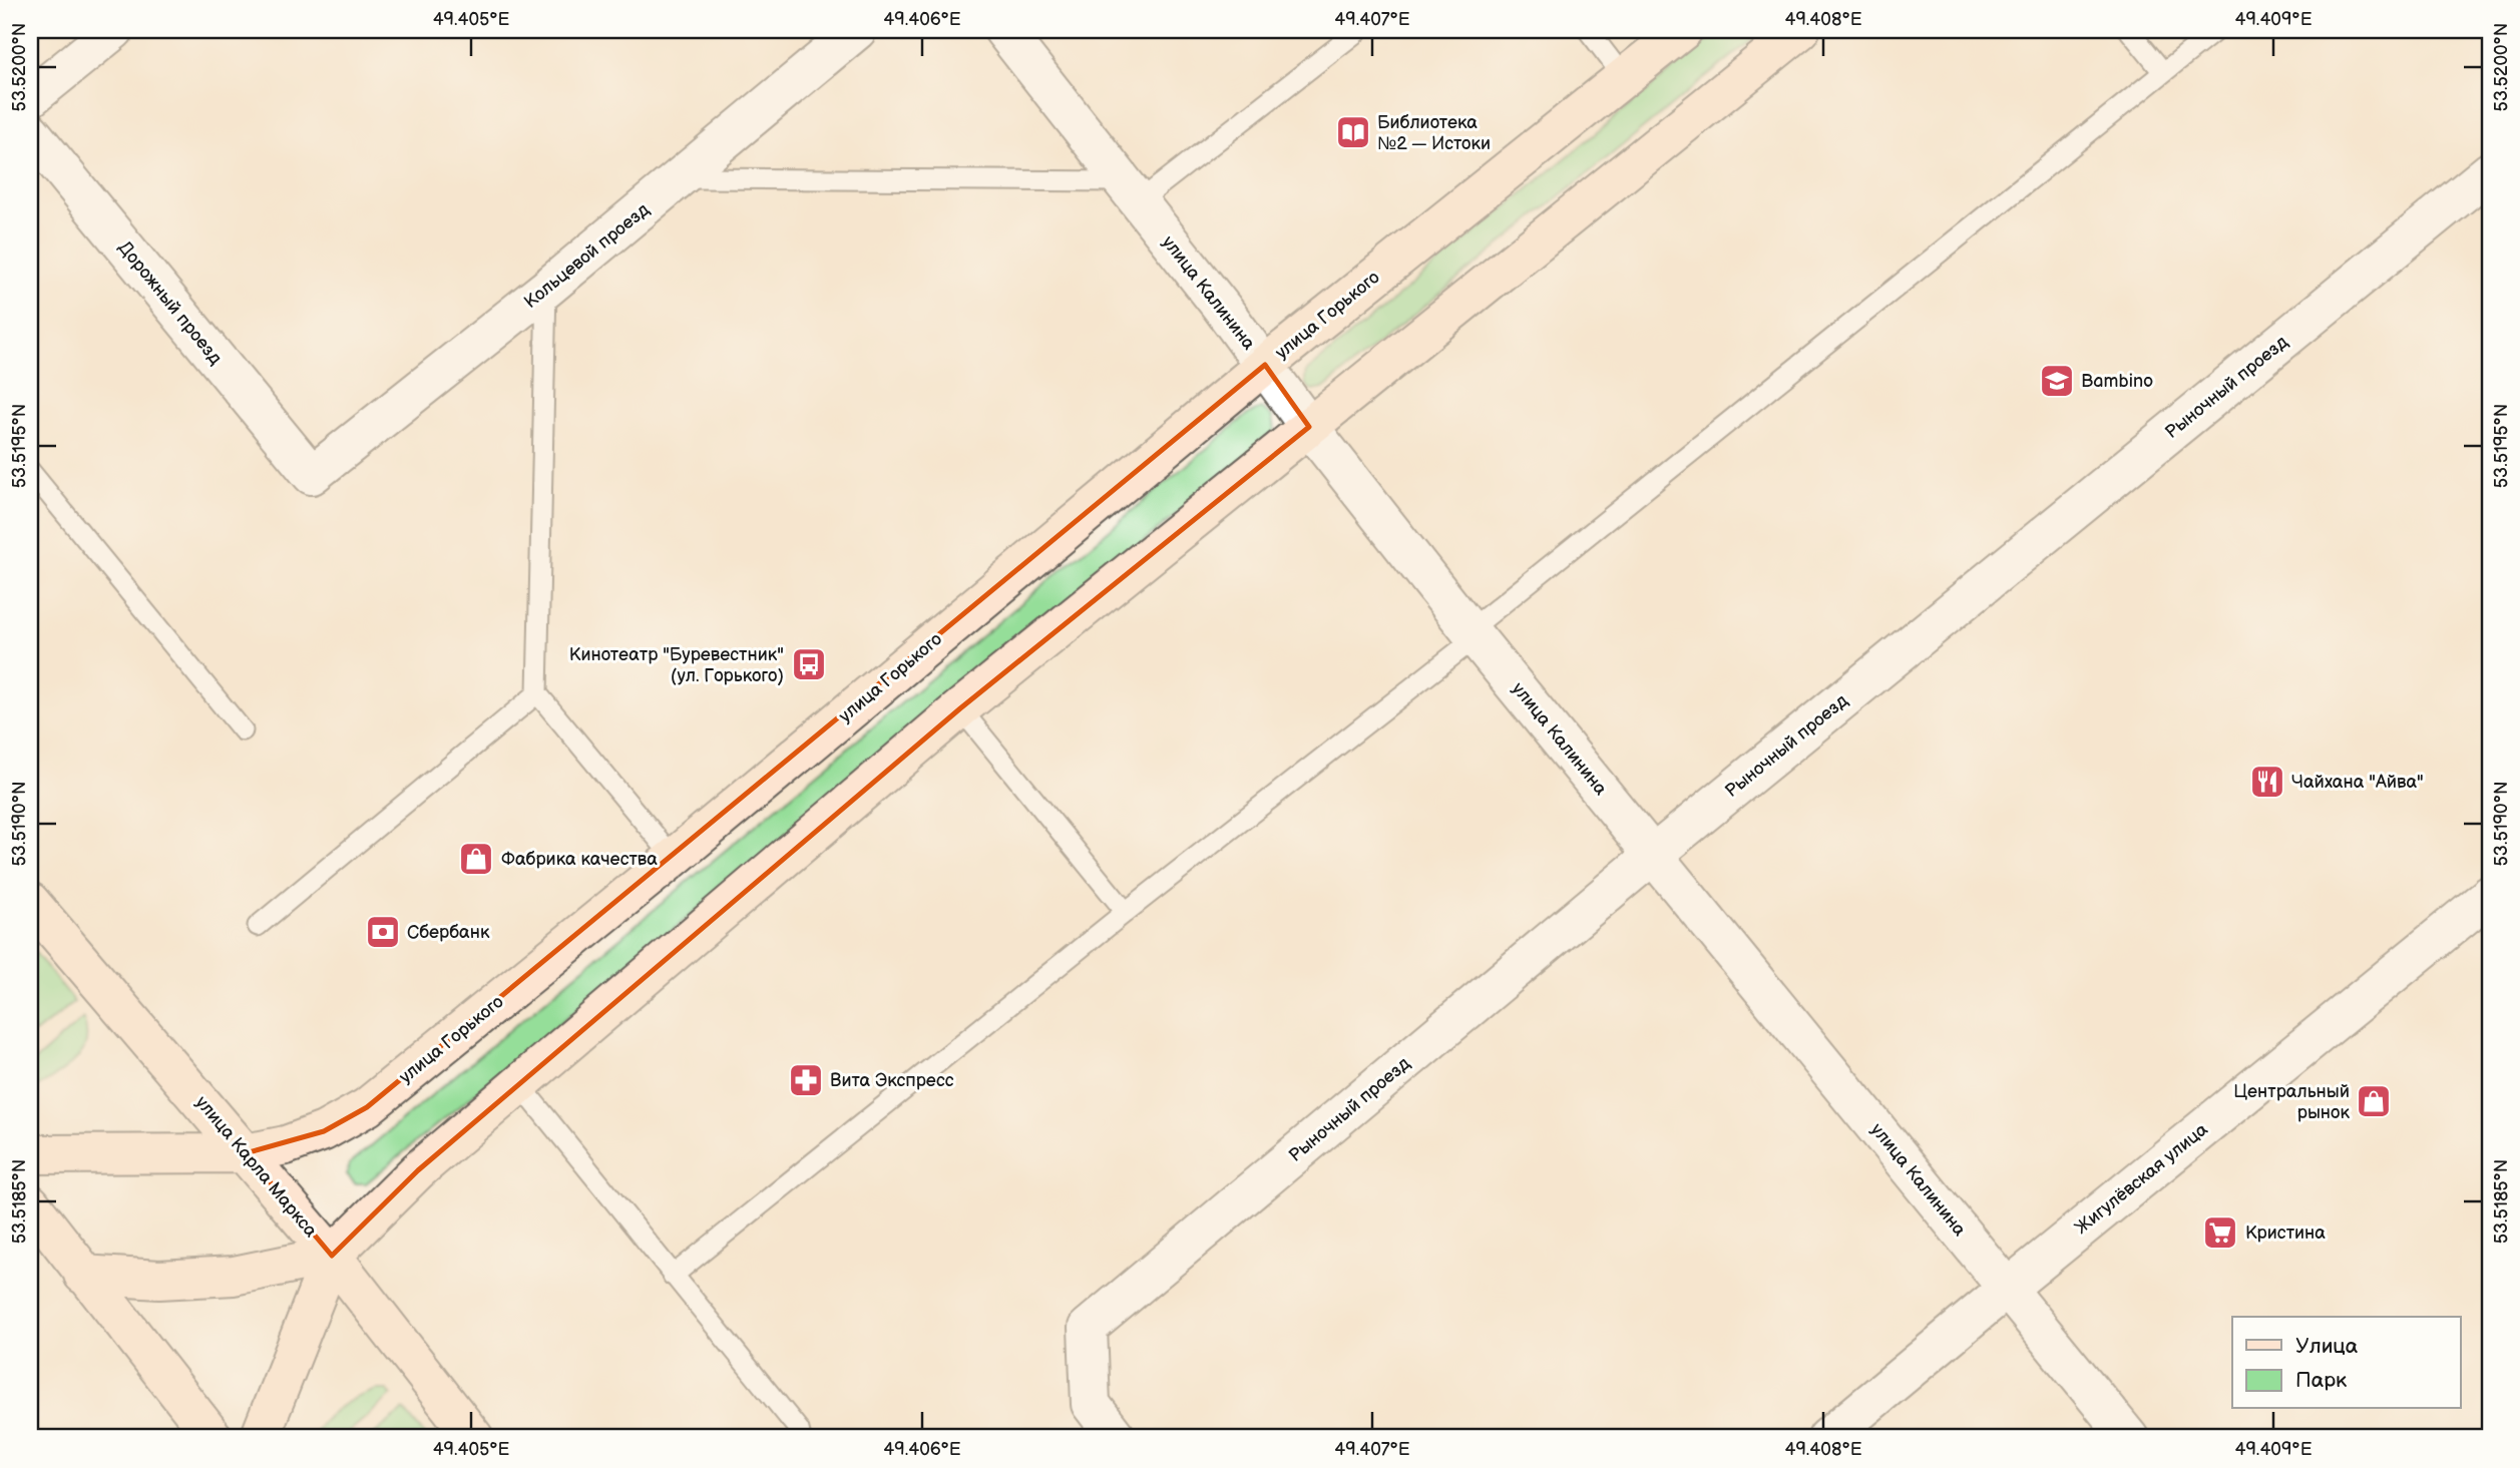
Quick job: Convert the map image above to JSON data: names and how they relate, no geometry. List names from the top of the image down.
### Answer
{
  "streets": {
    "main road": ["улица Горького", "улица Карла Маркса"],
    "street": [
      "Кольцевой проезд",
      "улица Калинина",
      "Дорожный проезд",
      "Рыночный проезд",
      "Жигулёвская улица"
    ]
  },
  "crossings": [
    ["Кольцевой проезд", "Дорожный проезд"],
    ["улица Калинина", "улица Горького"],
    ["улица Калинина", "Рыночный проезд"],
    ["улица Калинина", "Жигулёвская улица"],
    ["улица Горького", "улица Карла Маркса"]
  ],
  "places": {
    "library": ["Библиотека №2 — Истоки"],
    "school or university": ["Bambino"],
    "bus stop": ["Кинотеатр \"Буревестник\" (ул. Горького)"],
    "restaurant": ["Чайхана \"Айва\""],
    "shop": ["Фабрика качества", "Центральный рынок"],
    "bank": ["Сбербанк"],
    "pharmacy": ["Вита Экспресс"],
    "supermarket": ["Кристина"]
  },
  "legend": ["Улица", "Парк"],
  "coordinates": [
    "49.405°E",
    "49.406°E",
    "49.407°E",
    "49.408°E",
    "49.409°E",
    "53.5200°N",
    "53.5195°N",
    "53.5190°N",
    "53.5185°N"
  ]
}
